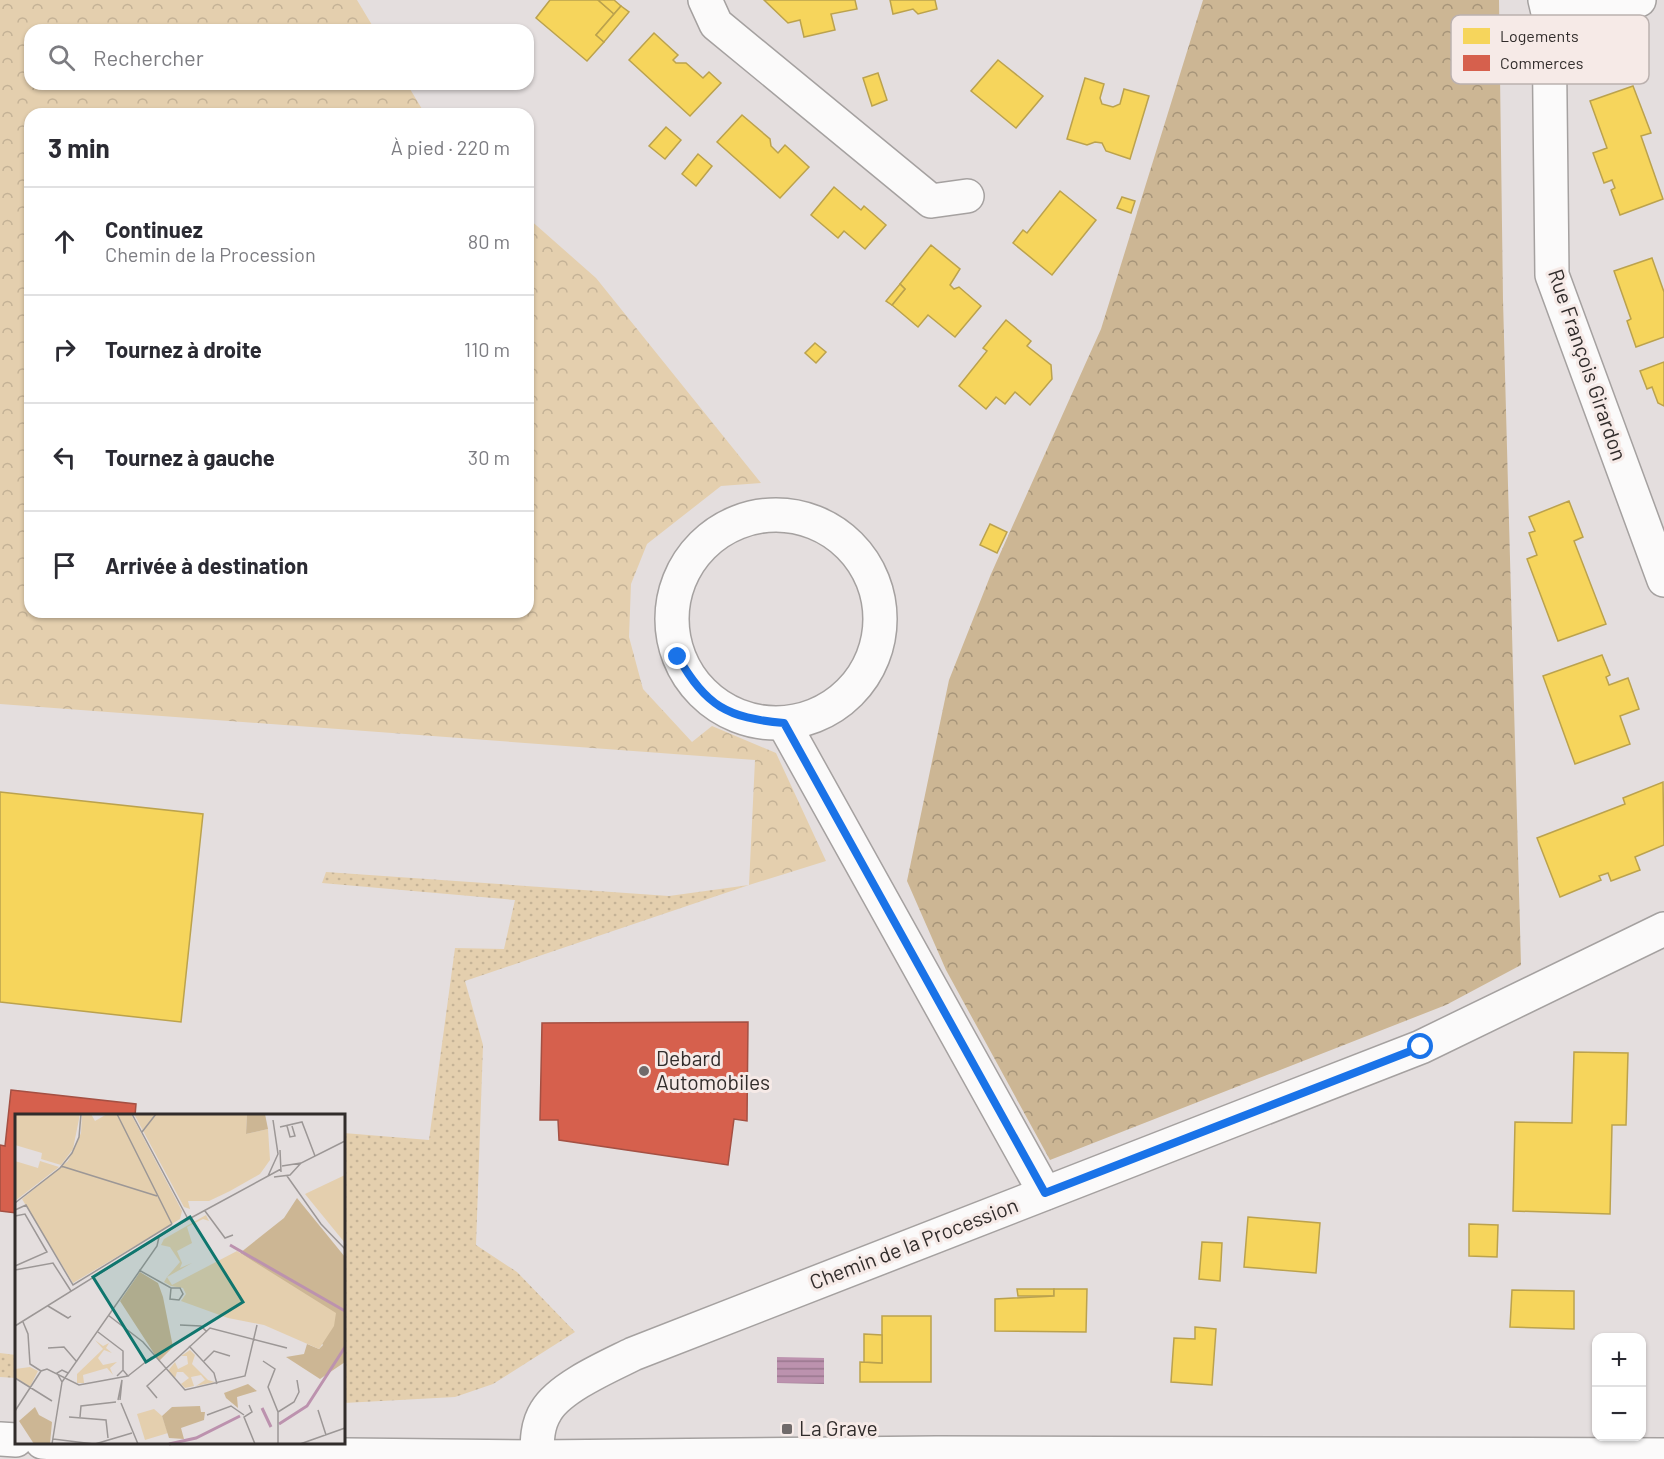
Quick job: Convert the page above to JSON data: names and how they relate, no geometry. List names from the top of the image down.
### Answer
{
  "streets": {
    "street": ["Rue François Girardon", "Chemin de la Procession"]
  },
  "places": {
    "other": ["Debard Automobiles"],
    "transit": ["La Grave"]
  },
  "legend": ["Logements", "Commerces"],
  "page": {
    "search": "Rechercher",
    "heading": ["3 min", "À pied · 220 m"],
    "list": [
      ["Continuez", "Chemin de la Procession", "80 m"],
      ["Tournez à droite", "110 m"],
      ["Tournez à gauche", "30 m"],
      "Arrivée à destination"
    ],
    "map_buttons": ["+", "−"]
  }
}
